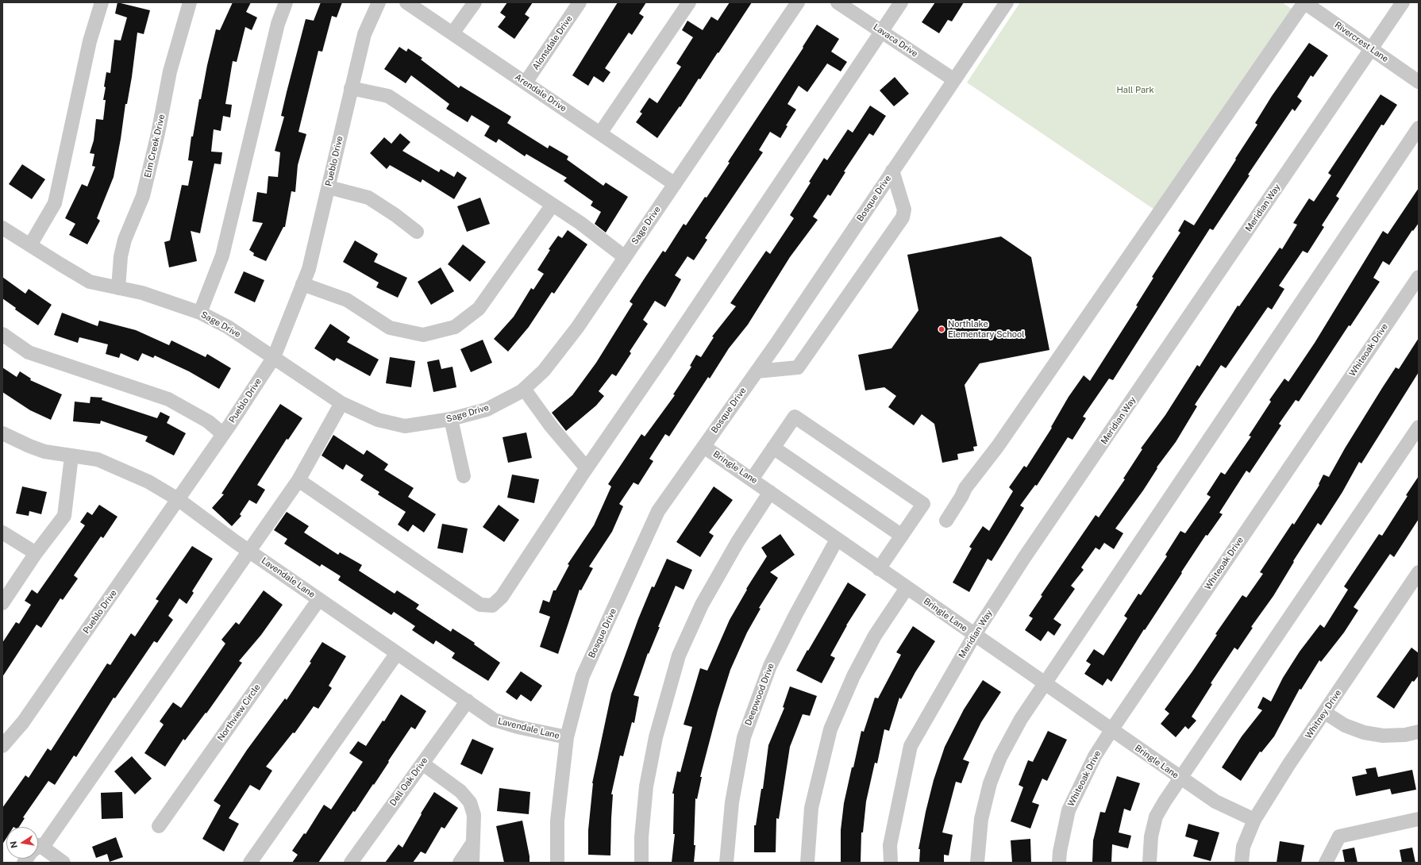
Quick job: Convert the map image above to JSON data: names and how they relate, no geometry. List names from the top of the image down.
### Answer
{
  "streets": {
    "street": [
      "Lavaca Drive",
      "Rivercrest Lane",
      "Alonsdale Drive",
      "Arendale Drive",
      "Elm Creek Drive",
      "Pueblo Drive",
      "Bosque Drive",
      "Meridian Way",
      "Sage Drive",
      "Whiteoak Drive",
      "Bringle Lane",
      "Lavendale Lane",
      "Deepwood Drive",
      "Northview Circle",
      "Whitney Drive",
      "Dell Oak Drive"
    ]
  },
  "crossings": [
    ["Lavaca Drive", "Bosque Drive"],
    ["Rivercrest Lane", "Meridian Way"],
    ["Alonsdale Drive", "Arendale Drive"],
    ["Arendale Drive", "Sage Drive"],
    ["Elm Creek Drive", "Sage Drive"],
    ["Pueblo Drive", "Sage Drive"],
    ["Pueblo Drive", "Lavendale Lane"],
    ["Bosque Drive", "Bringle Lane"],
    ["Bosque Drive", "Lavendale Lane"],
    ["Meridian Way", "Bringle Lane"],
    ["Whiteoak Drive", "Bringle Lane"],
    ["Bringle Lane", "Deepwood Drive"],
    ["Bringle Lane", "Whitney Drive"],
    ["Lavendale Lane", "Northview Circle"],
    ["Lavendale Lane", "Dell Oak Drive"]
  ],
  "parks": ["Hall Park"],
  "places": ["Northlake Elementary School"],
  "north": "left"
}
